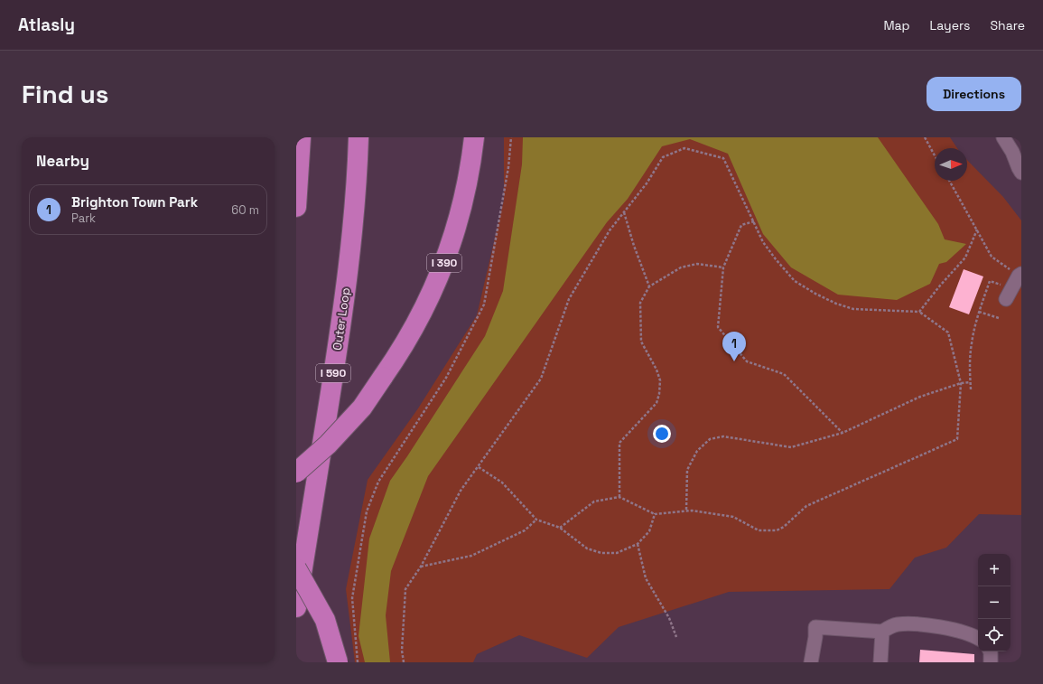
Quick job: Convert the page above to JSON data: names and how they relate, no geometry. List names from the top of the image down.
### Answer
{
  "streets": {
    "highway": ["I 390", "Outer Loop", "I 590"]
  },
  "north": "right",
  "page": {
    "header": "Atlasly",
    "nav": ["Map", "Layers", "Share"],
    "buttons": "Directions",
    "title": "Find us",
    "heading": "Nearby",
    "list": [
      {
        "mark": "1",
        "name": "Brighton Town Park",
        "note": "Park",
        "value": "60 m"
      }
    ],
    "pins": "1",
    "map_buttons": ["+", "−"]
  }
}
